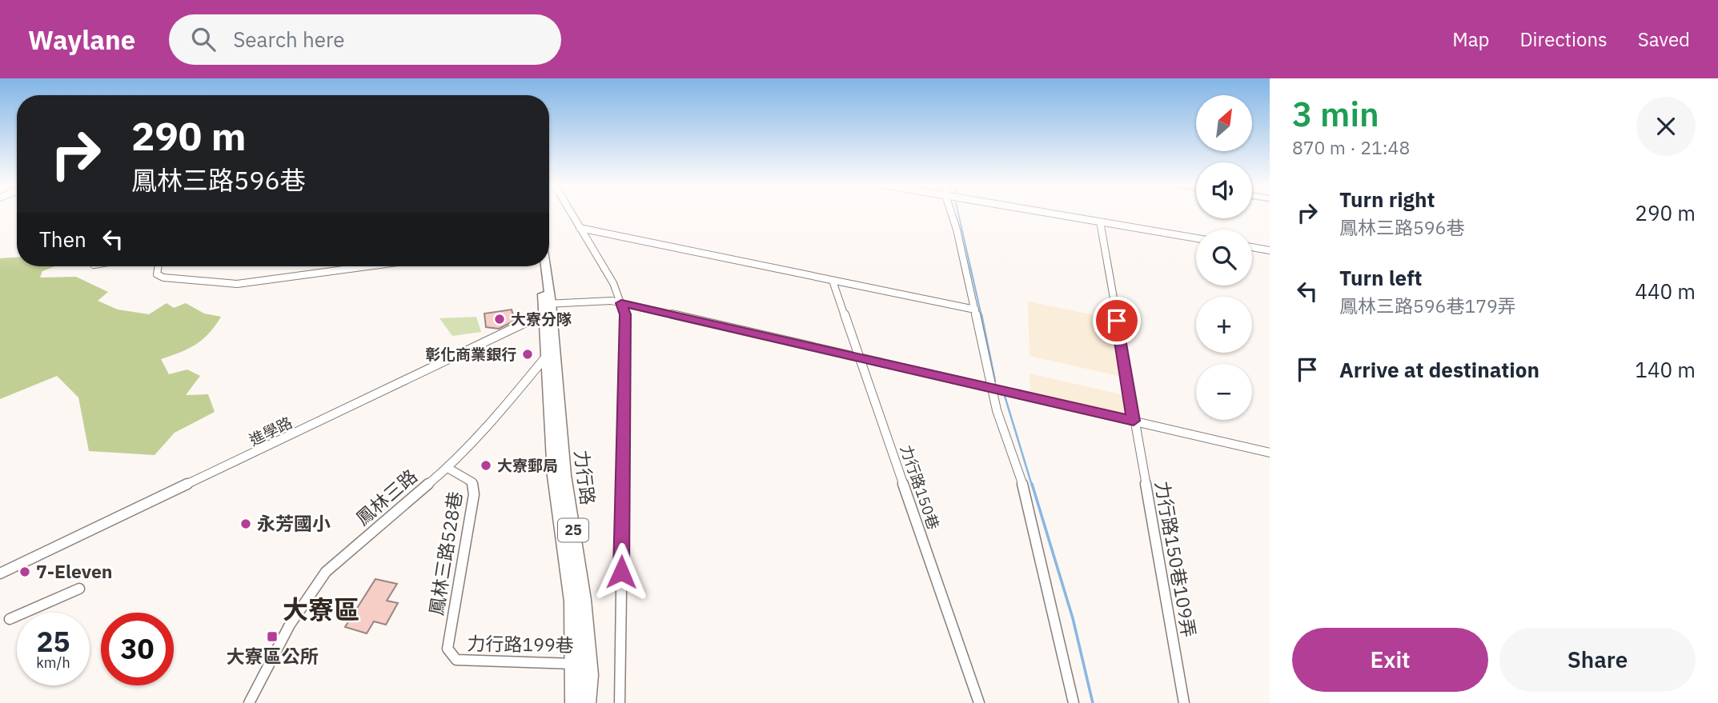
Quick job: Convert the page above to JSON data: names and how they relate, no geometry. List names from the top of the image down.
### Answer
{
  "streets": {
    "main road": ["力行路", "25"],
    "street": [
      "進學路",
      "力行路150巷",
      "鳳林三路",
      "鳳林三路528巷",
      "力行路150巷109弄",
      "力行路199巷"
    ]
  },
  "crossings": [
    ["進學路", "25"],
    ["力行路", "鳳林三路"],
    ["力行路", "25"],
    ["力行路", "力行路199巷"],
    ["鳳林三路", "25"],
    ["鳳林三路", "鳳林三路528巷"],
    ["鳳林三路528巷", "力行路199巷"]
  ],
  "districts": ["大寮區"],
  "places": {
    "other": [
      "大寮分隊",
      "彰化商業銀行",
      "大寮郵局",
      "永芳國小",
      "7-Eleven"
    ],
    "transit": ["大寮區公所"]
  },
  "north": "top right",
  "page": {
    "header": "Waylane",
    "search": "Search here",
    "nav": ["Map", "Directions", "Saved"],
    "heading": ["3 min", "870 m · 21:48"],
    "map_buttons": ["+", "−"],
    "turn": ["290 m", "鳳林三路596巷"],
    "list": [
      {
        "name": "Turn right",
        "note": "鳳林三路596巷",
        "value": "290 m"
      },
      {
        "name": "Turn left",
        "note": "鳳林三路596巷179弄",
        "value": "440 m"
      },
      {
        "name": "Arrive at destination",
        "value": "140 m"
      }
    ],
    "then": "Then",
    "speed": "25 km/h",
    "limit": "30",
    "buttons": ["Exit", "Share"]
  }
}
